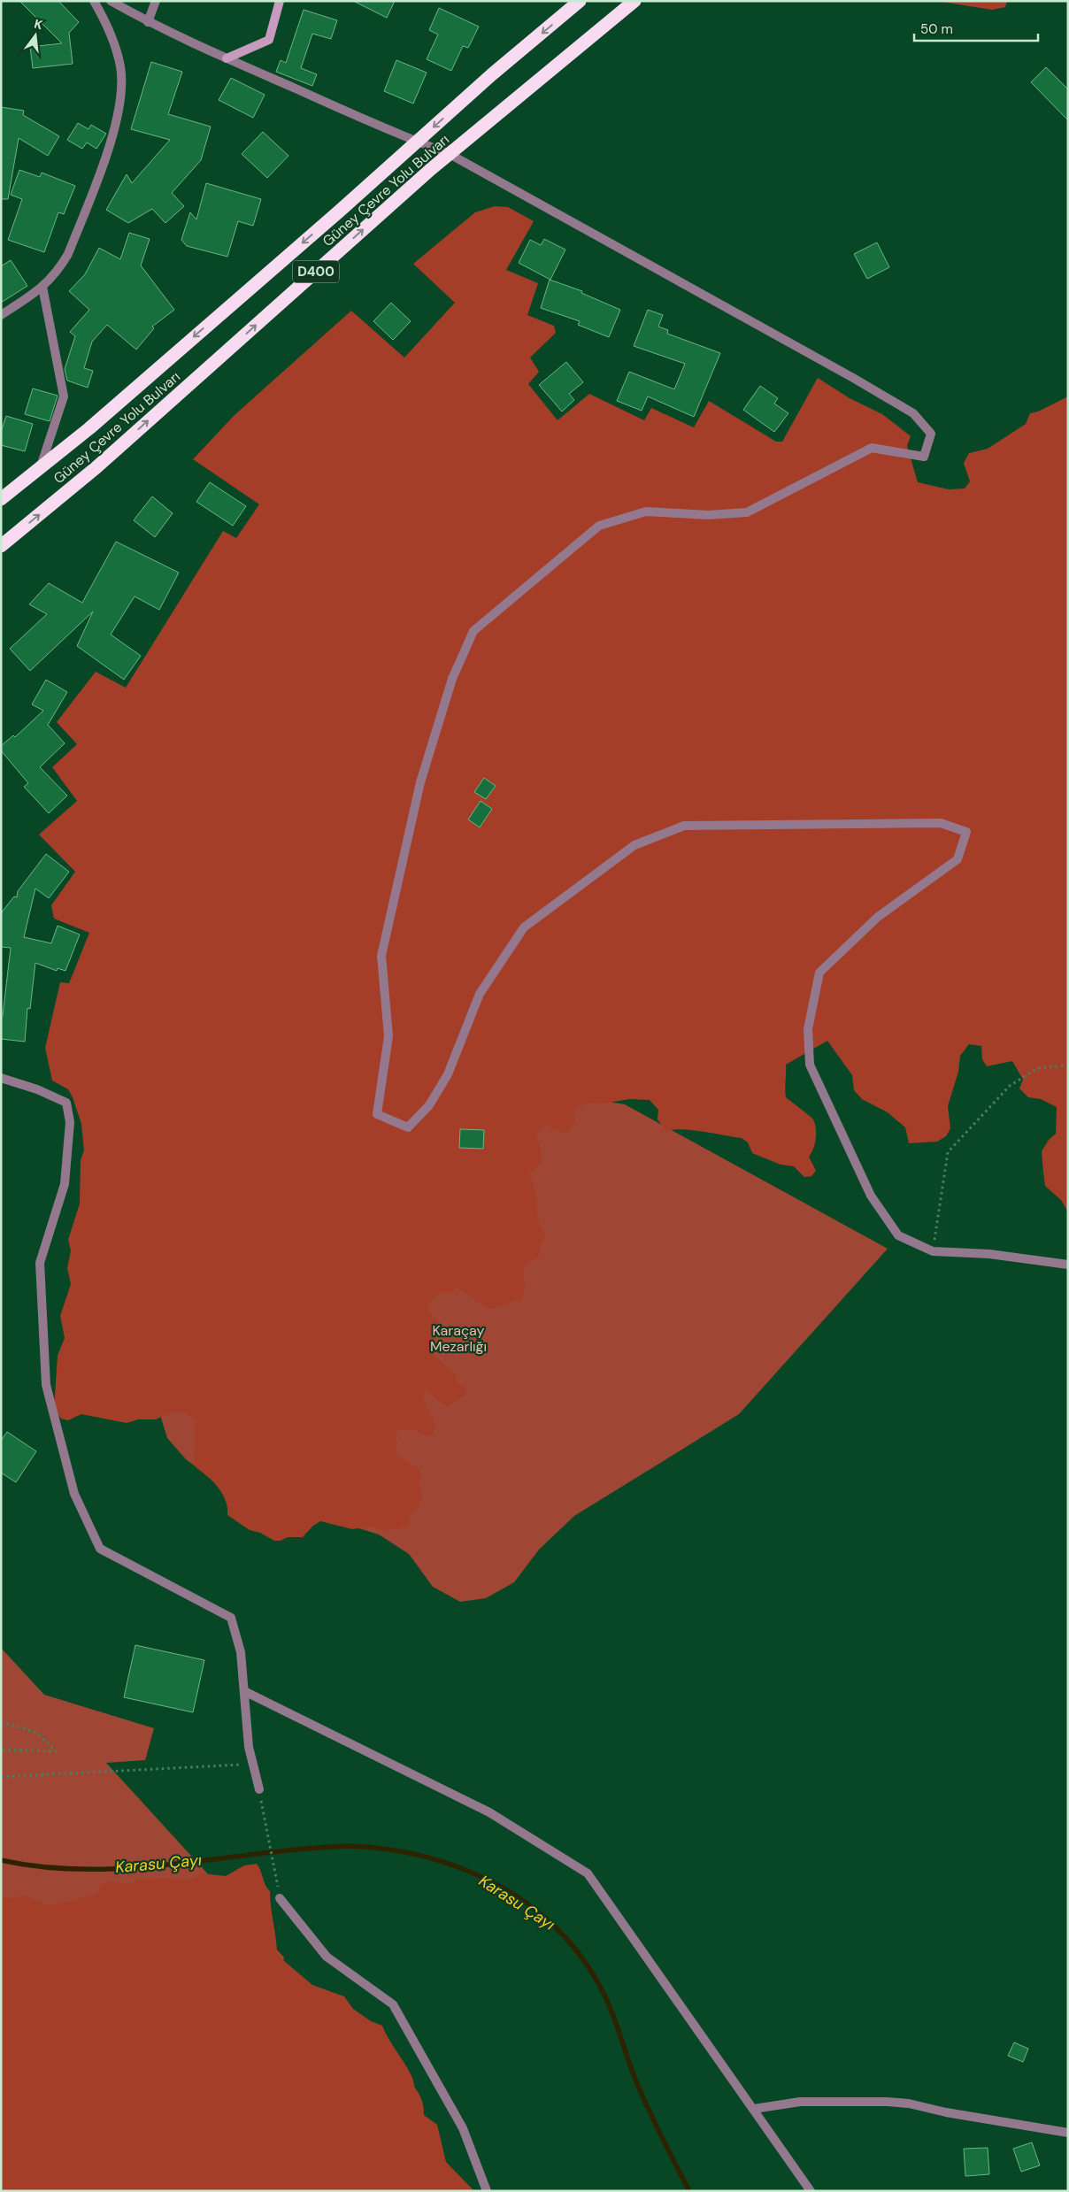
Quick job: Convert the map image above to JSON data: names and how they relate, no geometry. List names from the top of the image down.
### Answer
{
  "streets": {
    "highway": ["Güney Çevre Yolu Bulvarı", "D400"]
  },
  "water": ["Karasu Çayı"],
  "parks": ["Karaçay Mezarlığı"],
  "scale_bar": "50 m",
  "north": "top"
}
